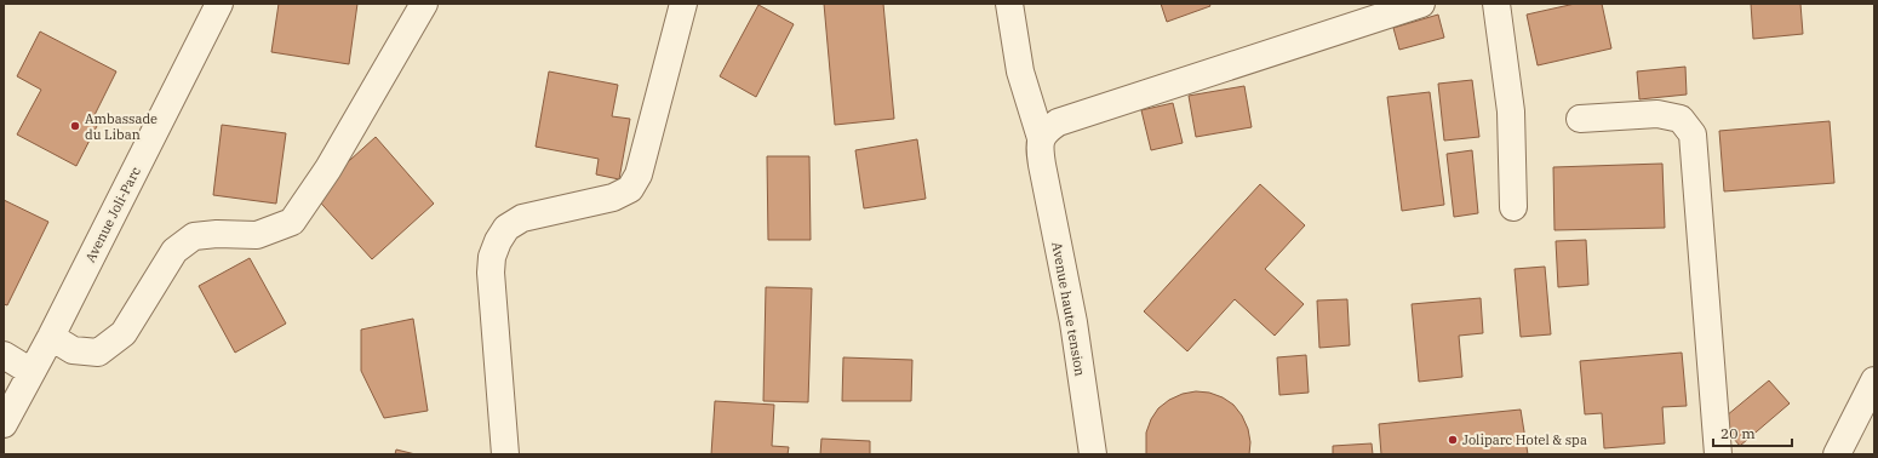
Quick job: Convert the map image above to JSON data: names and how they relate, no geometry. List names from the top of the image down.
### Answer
{
  "streets": {
    "street": ["Avenue Joli-Parc", "Avenue haute tension"]
  },
  "places": ["Ambassade du Liban", "Joliparc Hotel & spa"],
  "scale_bar": "20 m"
}
